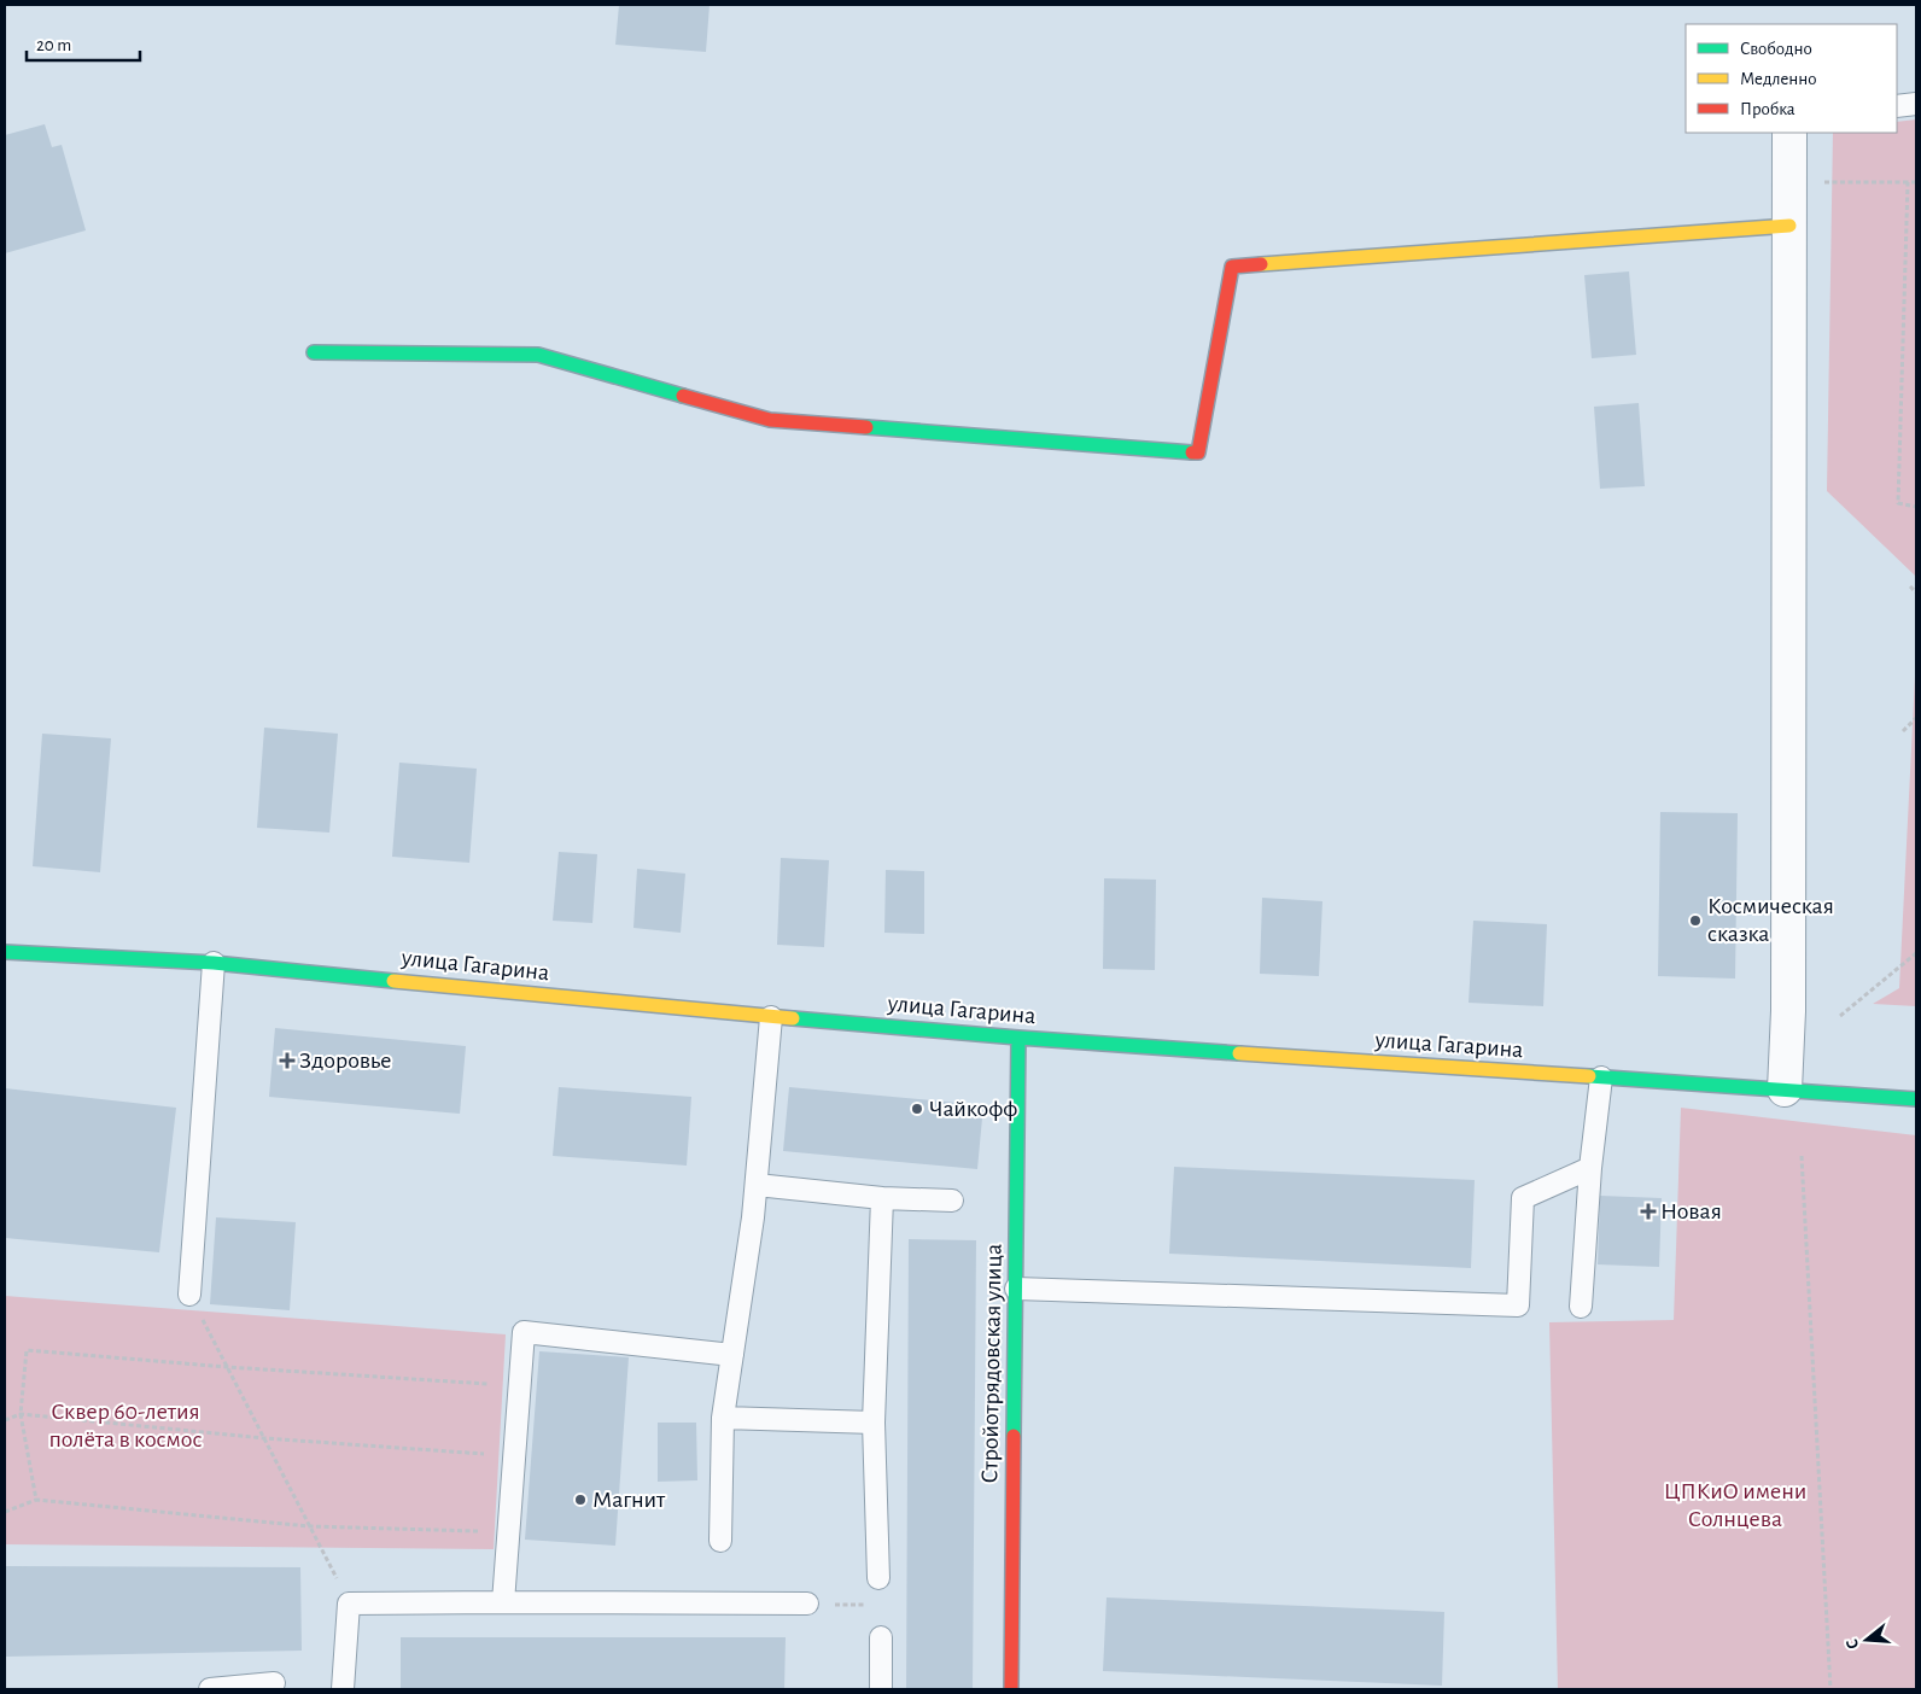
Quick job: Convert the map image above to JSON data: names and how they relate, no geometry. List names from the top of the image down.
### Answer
{
  "streets": {
    "street": ["улица Гагарина", "Стройотрядовская улица"]
  },
  "crossings": [
    ["улица Гагарина", "Стройотрядовская улица"]
  ],
  "parks": ["Сквер 60-летия полёта в космос", "ЦПКиО имени Солнцева"],
  "places": {
    "other": ["Космическая сказка", "Чайкофф", "Магнит"],
    "health": ["Здоровье", "Новая"]
  },
  "legend": ["Свободно", "Медленно", "Пробка"],
  "scale_bar": "20 m",
  "north": "left"
}
